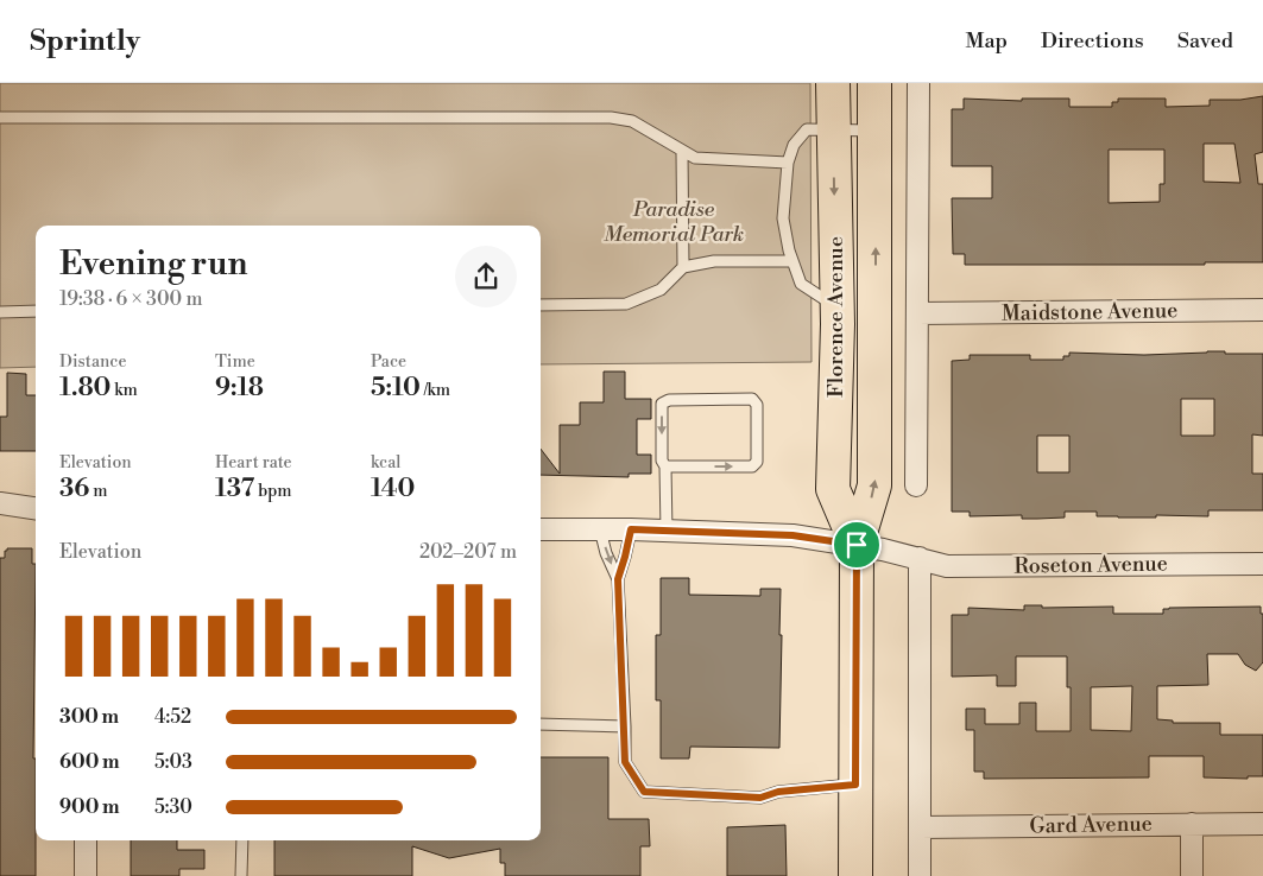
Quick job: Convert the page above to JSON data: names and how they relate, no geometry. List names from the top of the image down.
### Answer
{
  "streets": {
    "main road": ["Florence Avenue"],
    "street": ["Maidstone Avenue", "Roseton Avenue", "Gard Avenue"]
  },
  "crossings": [
    ["Florence Avenue", "Roseton Avenue"]
  ],
  "parks": ["Paradise Memorial Park"],
  "page": {
    "header": "Sprintly",
    "nav": ["Map", "Directions", "Saved"],
    "heading": ["Evening run", "19:38 · 6 × 300 m"],
    "stats": [
      ["Distance", "1.80 km"],
      ["Time", "9:18"],
      ["Pace", "5:10 /km"],
      ["Elevation", "36 m"],
      ["Heart rate", "137 bpm"],
      ["kcal", "140"]
    ],
    "chart": ["Elevation", "202–207 m"],
    "list": [
      {
        "name": "300 m",
        "note": "4:52"
      },
      {
        "name": "600 m",
        "note": "5:03"
      },
      {
        "name": "900 m",
        "note": "5:30"
      }
    ]
  }
}
